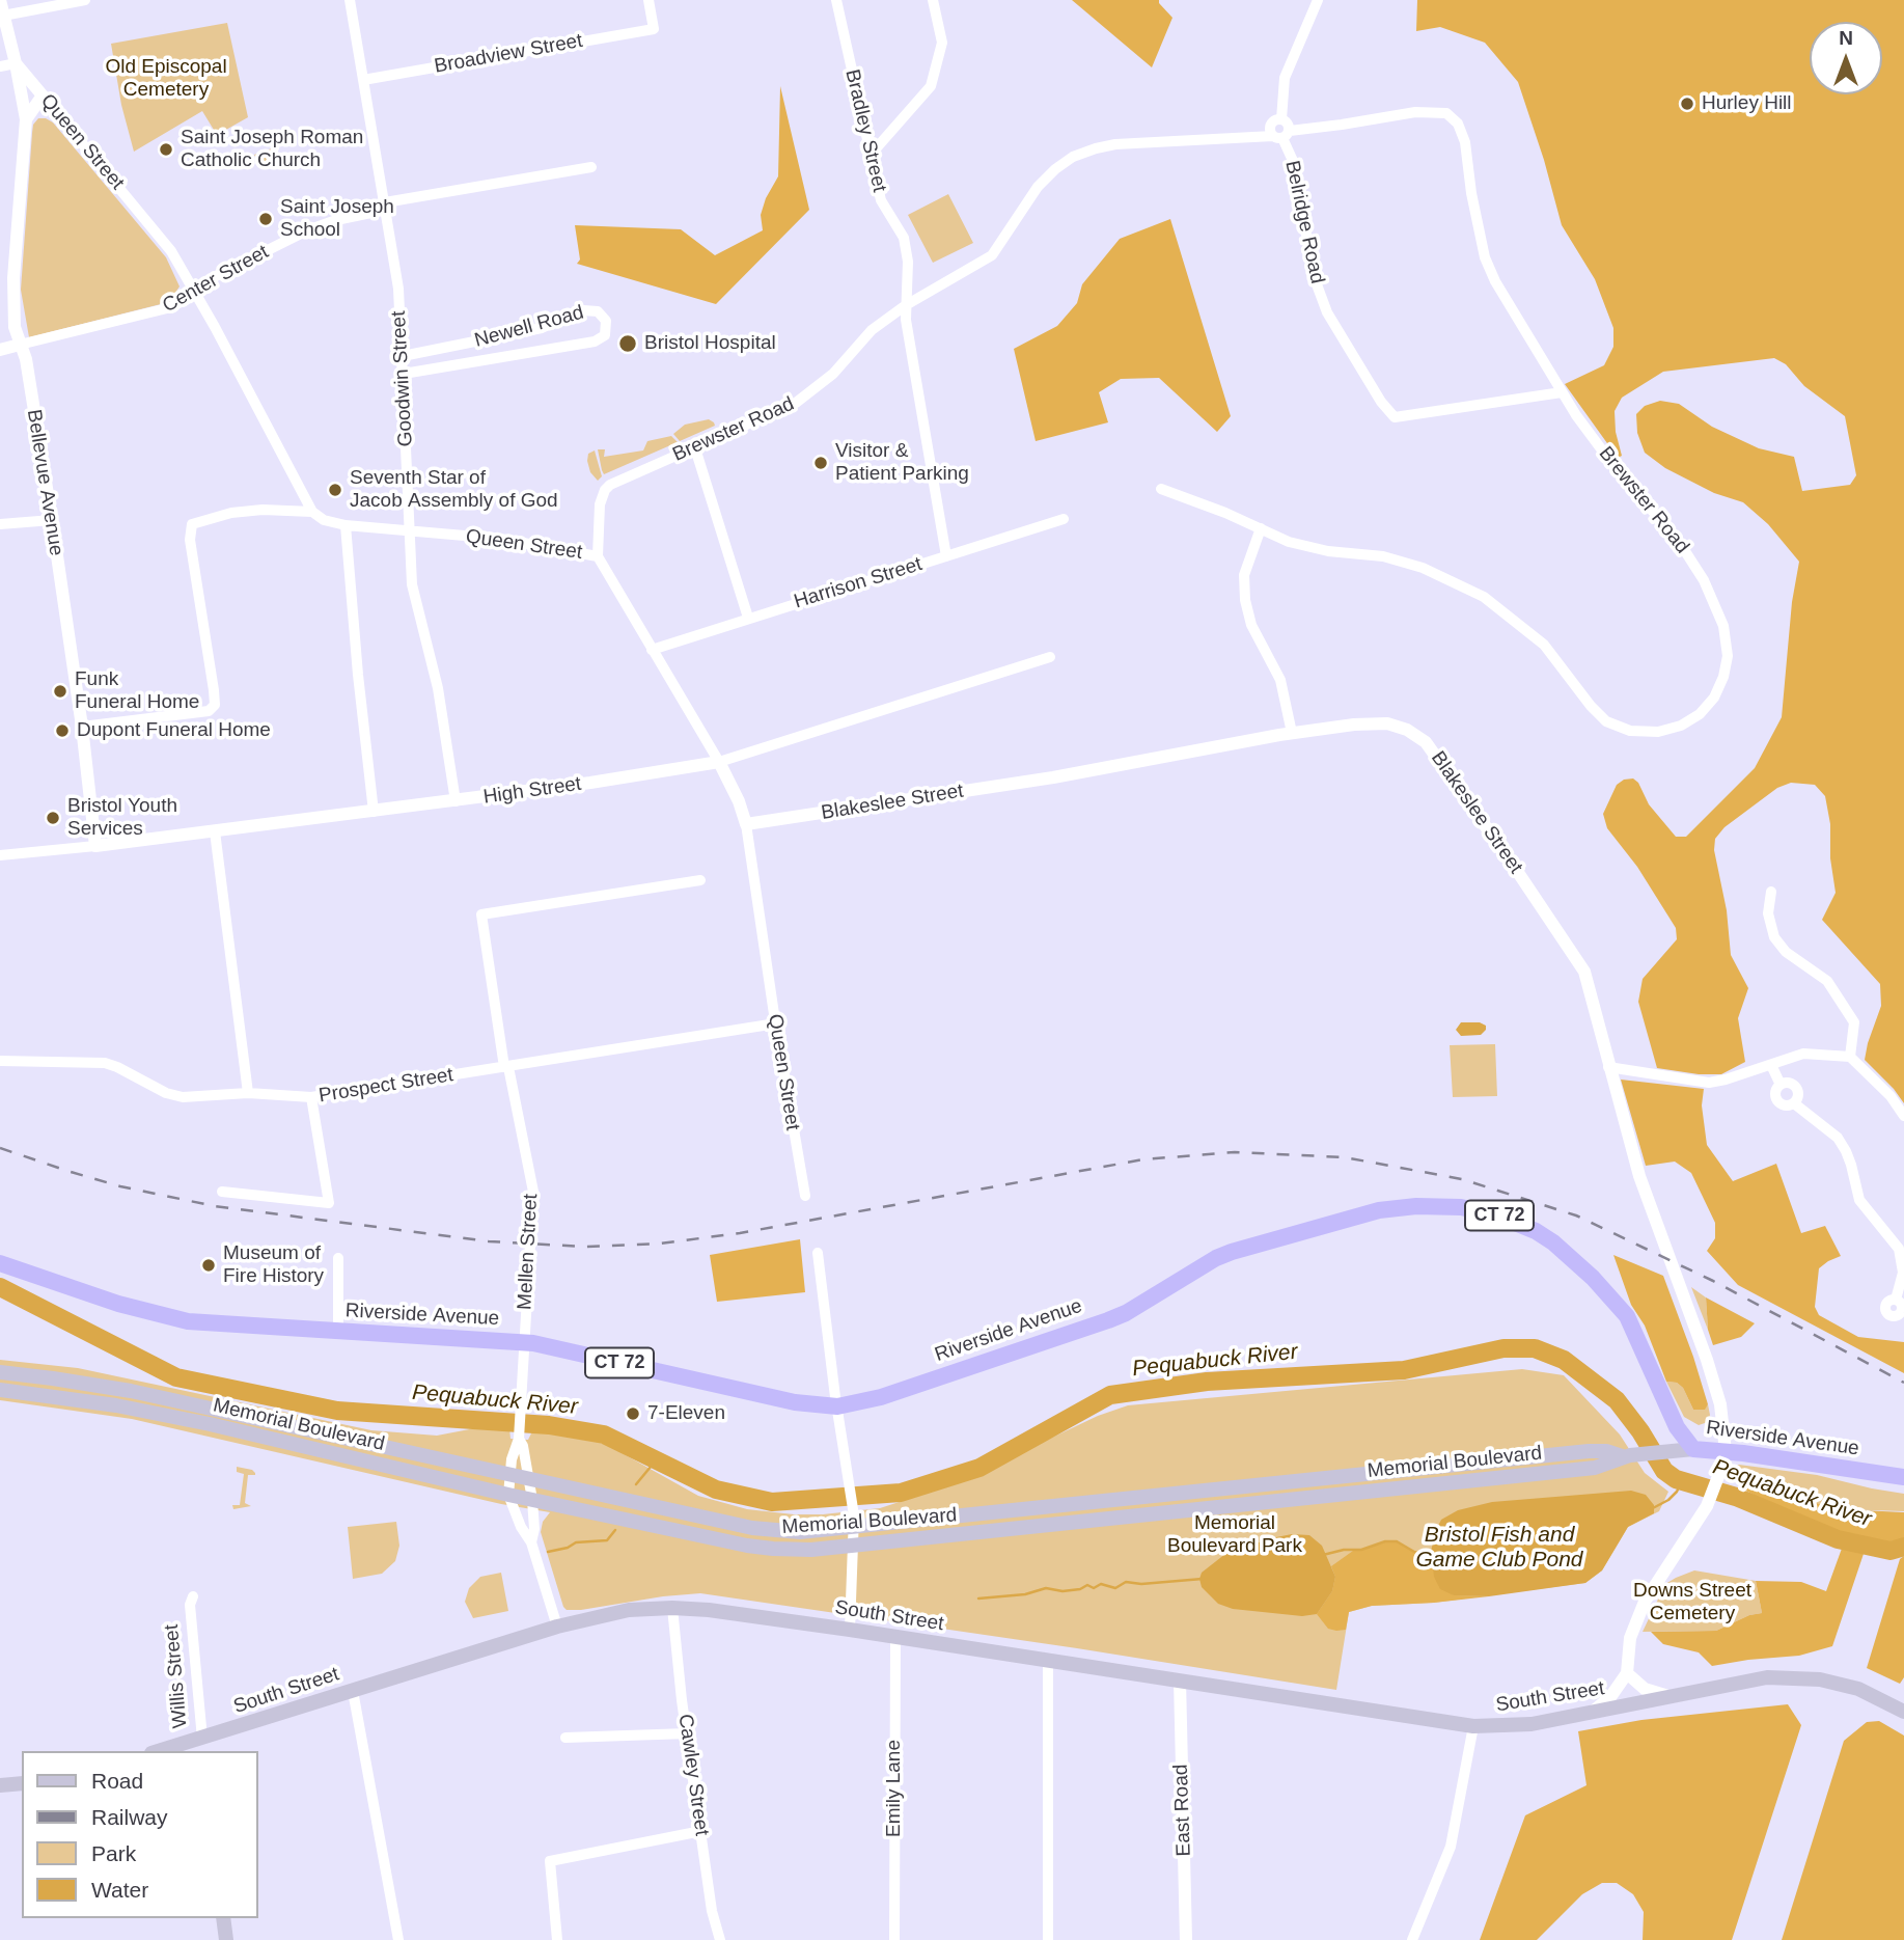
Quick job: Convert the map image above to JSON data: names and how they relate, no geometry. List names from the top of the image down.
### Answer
{
  "streets": {
    "highway": ["CT 72", "Riverside Avenue"],
    "main road": ["Memorial Boulevard", "South Street"],
    "street": [
      "Broadview Street",
      "Bradley Street",
      "Queen Street",
      "Belridge Road",
      "Center Street",
      "Newell Road",
      "Goodwin Street",
      "Brewster Road",
      "Bellevue Avenue",
      "Harrison Street",
      "High Street",
      "Blakeslee Street",
      "Prospect Street",
      "Mellen Street",
      "Willis Street",
      "Cawley Street",
      "Emily Lane",
      "East Road"
    ]
  },
  "crossings": [
    ["Broadview Street", "Goodwin Street"],
    ["Bradley Street", "Brewster Road"],
    ["Bradley Street", "Harrison Street"],
    ["Queen Street", "Center Street"],
    ["Queen Street", "Goodwin Street"],
    ["Queen Street", "Brewster Road"],
    ["Queen Street", "Bellevue Avenue"],
    ["Queen Street", "Harrison Street"],
    ["Queen Street", "High Street"],
    ["Queen Street", "Blakeslee Street"],
    ["Queen Street", "Prospect Street"],
    ["Belridge Road", "Brewster Road"],
    ["Center Street", "Goodwin Street"],
    ["Center Street", "Bellevue Avenue"],
    ["Newell Road", "Goodwin Street"],
    ["Goodwin Street", "High Street"],
    ["Bellevue Avenue", "High Street"],
    ["Blakeslee Street", "Riverside Avenue"],
    ["Prospect Street", "Mellen Street"],
    ["Mellen Street", "Riverside Avenue"],
    ["Mellen Street", "Memorial Boulevard"],
    ["Mellen Street", "South Street"],
    ["Riverside Avenue", "Memorial Boulevard"],
    ["South Street", "Willis Street"],
    ["South Street", "Cawley Street"],
    ["South Street", "Emily Lane"],
    ["South Street", "East Road"]
  ],
  "water": ["Pequabuck River", "Bristol Fish and Game Club Pond"],
  "parks": ["Old Episcopal Cemetery", "Memorial Boulevard Park", "Downs Street Cemetery"],
  "places": [
    "Hurley Hill",
    "Saint Joseph Roman Catholic Church",
    "Saint Joseph School",
    "Bristol Hospital",
    "Visitor & Patient Parking",
    "Seventh Star of Jacob Assembly of God",
    "Funk Funeral Home",
    "Dupont Funeral Home",
    "Bristol Youth Services",
    "Museum of Fire History",
    "7-Eleven"
  ],
  "legend": [
    "Road",
    "Railway",
    "Park",
    "Water"
  ],
  "north": "top"
}
